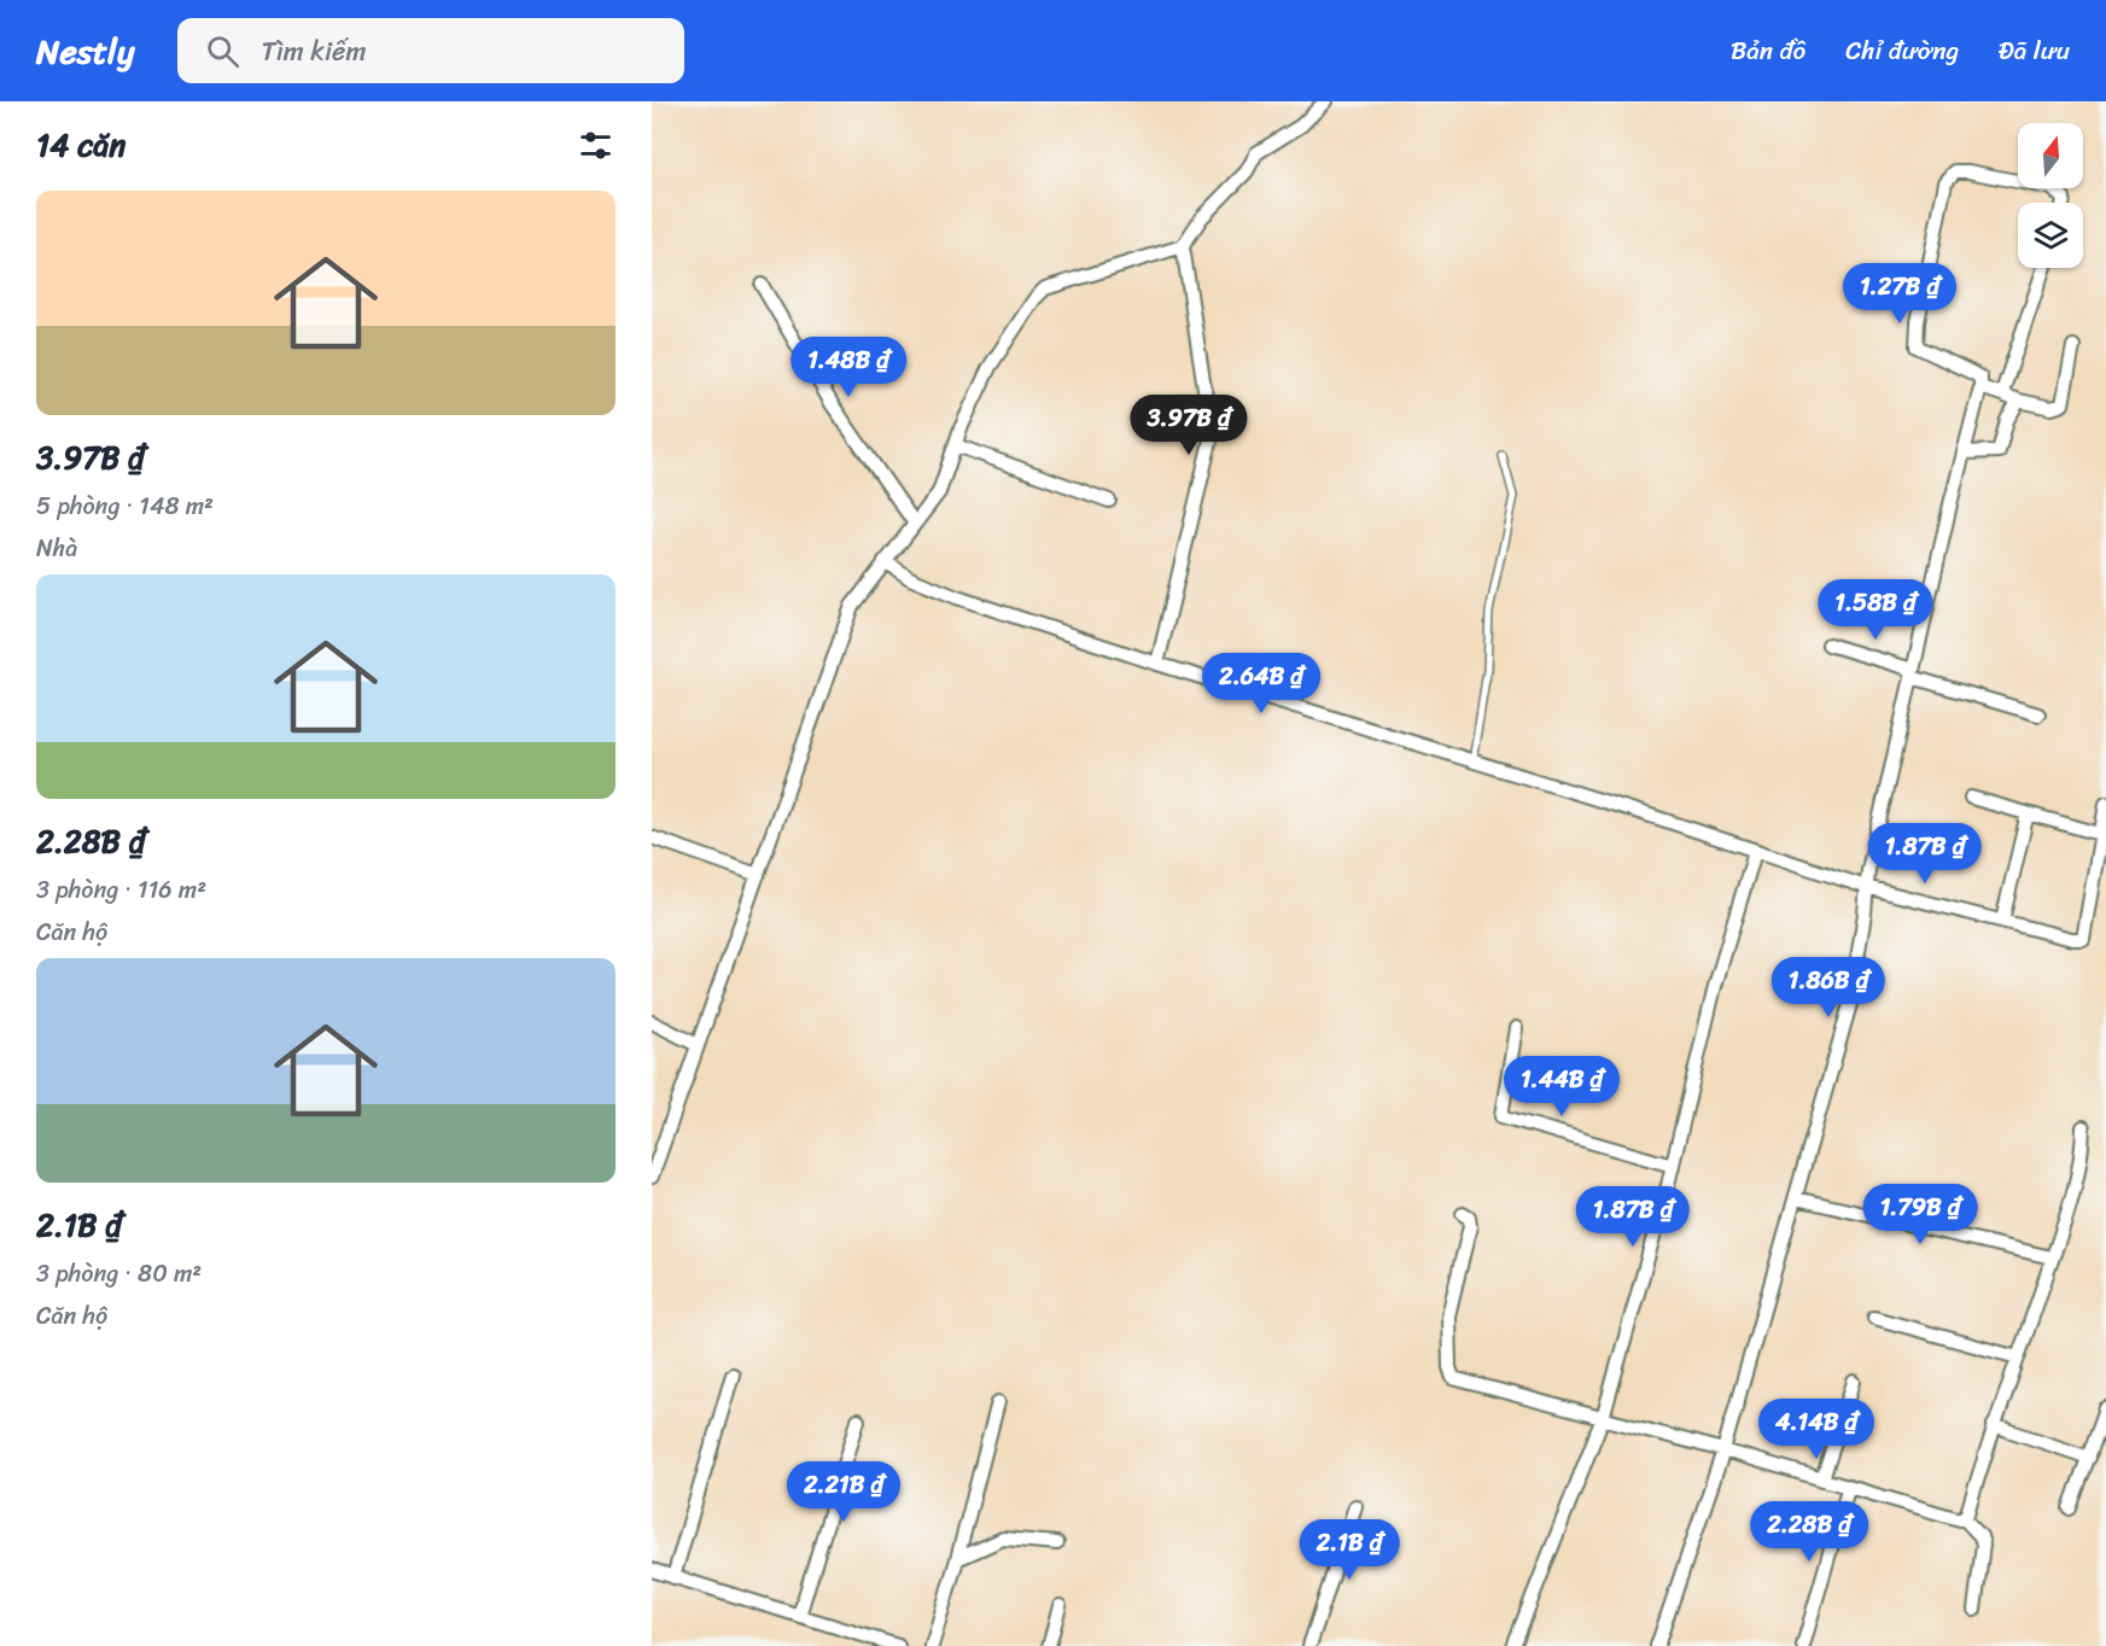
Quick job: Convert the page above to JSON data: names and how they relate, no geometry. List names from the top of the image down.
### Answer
{
  "north": "top",
  "page": {
    "header": "Nestly",
    "search": "Tìm kiếm",
    "nav": ["Bản đồ", "Chỉ đường", "Đã lưu"],
    "heading": "14 căn",
    "list": [
      {
        "name": "3.97B ₫",
        "note": "5 phòng · 148 m² · Nhà"
      },
      {
        "name": "2.28B ₫",
        "note": "3 phòng · 116 m² · Căn hộ"
      },
      {
        "name": "2.1B ₫",
        "note": "3 phòng · 80 m² · Căn hộ"
      }
    ],
    "price": [
      "1.27B ₫",
      "1.48B ₫",
      "3.97B ₫",
      "1.58B ₫",
      "2.64B ₫",
      "1.87B ₫",
      "1.86B ₫",
      "1.44B ₫",
      "1.79B ₫",
      "1.87B ₫",
      "4.14B ₫",
      "2.21B ₫",
      "2.28B ₫",
      "2.1B ₫"
    ]
  }
}
